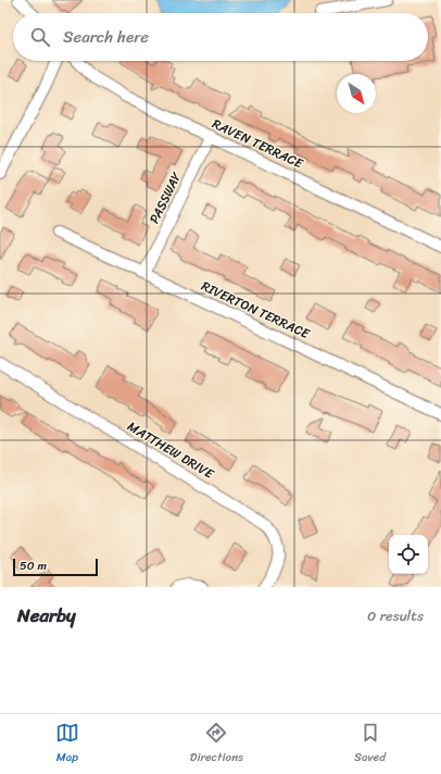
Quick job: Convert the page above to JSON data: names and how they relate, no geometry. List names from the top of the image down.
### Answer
{
  "streets": {
    "street": [
      "RAVEN TERRACE",
      "PASSWAY",
      "RIVERTON TERRACE",
      "MATTHEW DRIVE"
    ]
  },
  "crossings": [
    ["RAVEN TERRACE", "PASSWAY"],
    ["PASSWAY", "RIVERTON TERRACE"]
  ],
  "scale_bar": "50 m",
  "north": "bottom right",
  "page": {
    "search": "Search here",
    "scale": "50 m",
    "heading": ["Nearby", "0 results"],
    "nav": ["Map", "Directions", "Saved"]
  }
}
